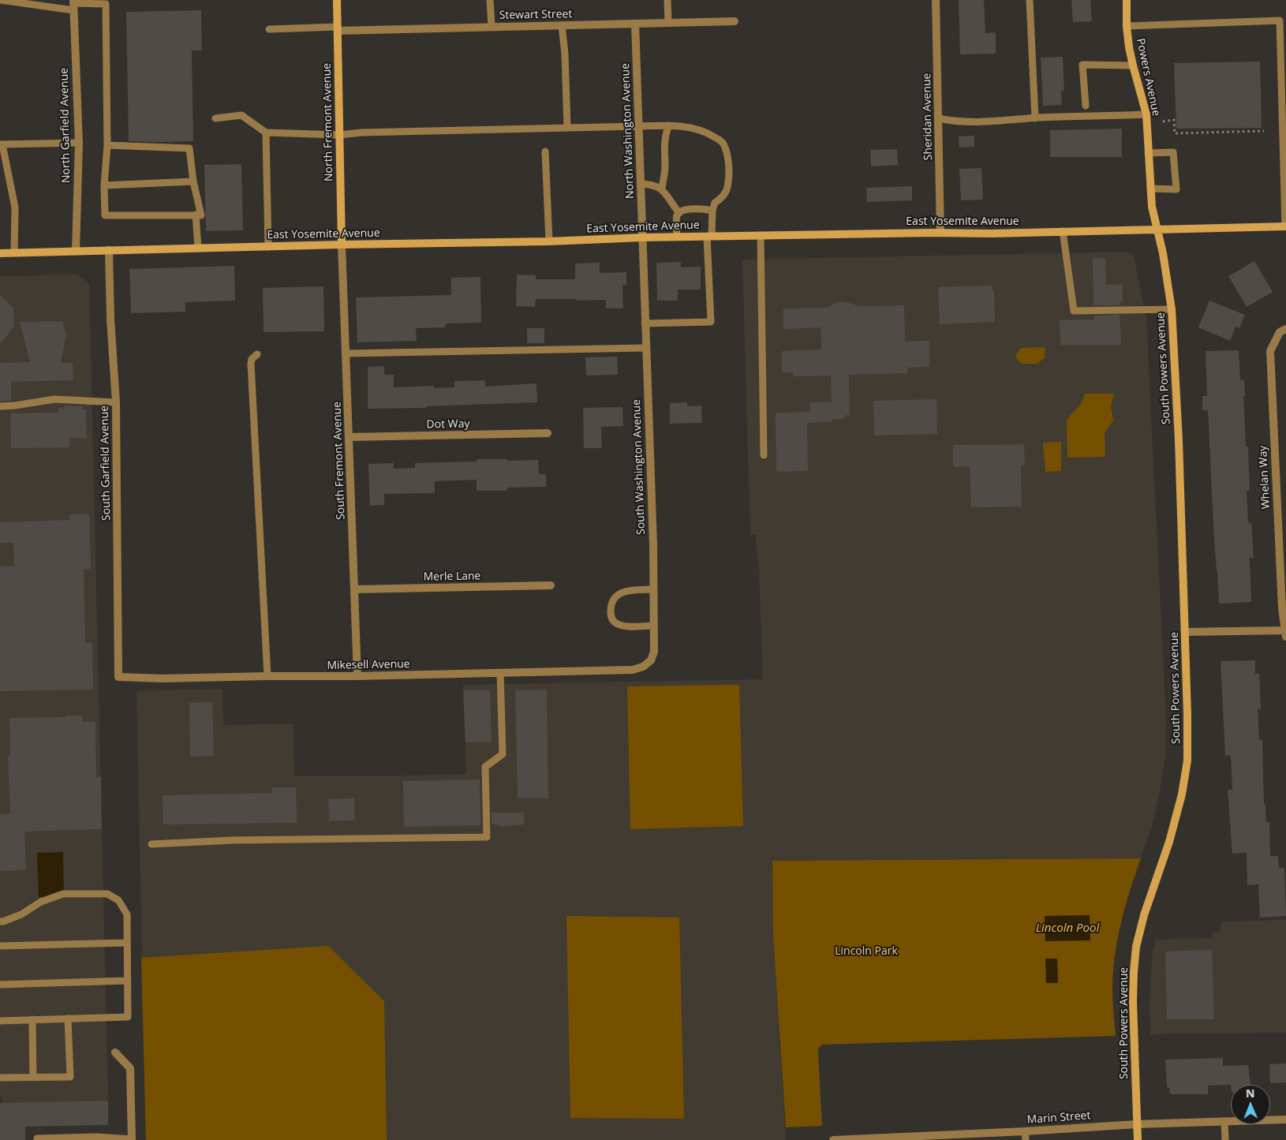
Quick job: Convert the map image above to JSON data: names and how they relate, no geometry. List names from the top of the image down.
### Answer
{
  "streets": {
    "street": [
      "Stewart Street",
      "Powers Avenue",
      "Sheridan Avenue",
      "North Fremont Avenue",
      "North Garfield Avenue",
      "North Washington Avenue",
      "East Yosemite Avenue",
      "South Powers Avenue",
      "Dot Way",
      "South Fremont Avenue",
      "South Garfield Avenue",
      "South Washington Avenue",
      "Whelan Way",
      "Merle Lane",
      "Mikesell Avenue",
      "Marin Street"
    ]
  },
  "crossings": [
    ["Stewart Street", "North Fremont Avenue"],
    ["Stewart Street", "North Washington Avenue"],
    ["Powers Avenue", "East Yosemite Avenue"],
    ["Powers Avenue", "South Powers Avenue"],
    ["Sheridan Avenue", "East Yosemite Avenue"],
    ["North Fremont Avenue", "East Yosemite Avenue"],
    ["North Fremont Avenue", "South Fremont Avenue"],
    ["North Garfield Avenue", "East Yosemite Avenue"],
    ["North Washington Avenue", "East Yosemite Avenue"],
    ["North Washington Avenue", "South Washington Avenue"],
    ["East Yosemite Avenue", "South Powers Avenue"],
    ["East Yosemite Avenue", "South Fremont Avenue"],
    ["East Yosemite Avenue", "South Garfield Avenue"],
    ["East Yosemite Avenue", "South Washington Avenue"],
    ["South Powers Avenue", "Marin Street"],
    ["Dot Way", "South Fremont Avenue"],
    ["South Fremont Avenue", "Merle Lane"],
    ["South Fremont Avenue", "Mikesell Avenue"],
    ["South Garfield Avenue", "Mikesell Avenue"],
    ["South Washington Avenue", "Mikesell Avenue"]
  ],
  "water": ["Lincoln Pool"],
  "parks": ["Lincoln Park"],
  "north": "top"
}
